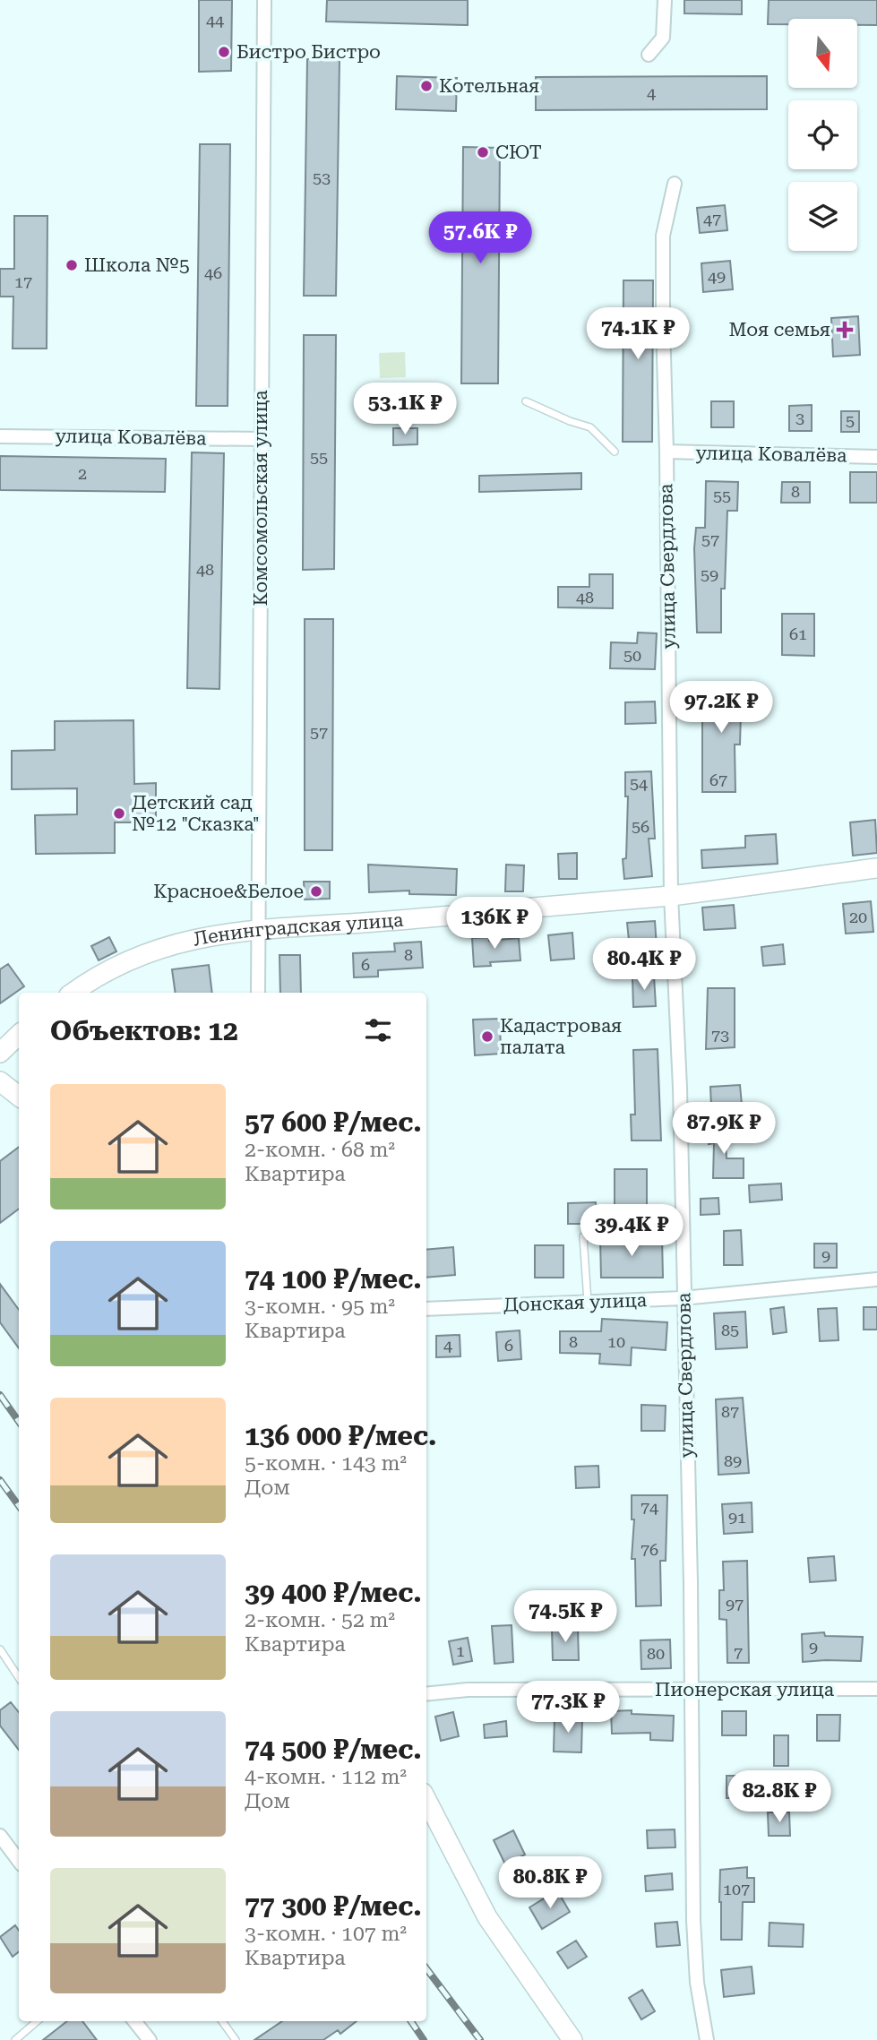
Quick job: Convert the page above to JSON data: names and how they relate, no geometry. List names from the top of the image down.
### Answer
{
  "streets": {
    "street": [
      "улица Ковалёва",
      "Комсомольская улица",
      "улица Свердлова",
      "Ленинградская улица",
      "Донская улица",
      "Пионерская улица"
    ]
  },
  "crossings": [
    ["улица Ковалёва", "Комсомольская улица"],
    ["улица Ковалёва", "улица Свердлова"],
    ["Комсомольская улица", "Ленинградская улица"],
    ["улица Свердлова", "Ленинградская улица"],
    ["улица Свердлова", "Донская улица"],
    ["улица Свердлова", "Пионерская улица"]
  ],
  "places": {
    "other": [
      "Бистро Бистро",
      "Котельная",
      "СЮТ",
      "Школа №5",
      "Детский сад №12 \"Сказка\"",
      "Красное&Белое",
      "Кадастровая палата"
    ],
    "health": ["Моя семья"]
  },
  "house_numbers": [
    "44",
    "4",
    "53",
    "47",
    "46",
    "49",
    "17",
    "3",
    "5",
    "55",
    "2",
    "8",
    "55",
    "57",
    "48",
    "59",
    "48",
    "61",
    "50",
    "57",
    "67",
    "54",
    "56",
    "20",
    "8",
    "6",
    "73",
    "9",
    "85",
    "8",
    "10",
    "4",
    "6",
    "87",
    "89",
    "74",
    "91",
    "76",
    "97",
    "9",
    "1",
    "7",
    "80",
    "107"
  ],
  "north": "bottom",
  "page": {
    "price": [
      "57.6K ₽",
      "74.1K ₽",
      "53.1K ₽",
      "97.2K ₽",
      "136K ₽",
      "80.4K ₽",
      "87.9K ₽",
      "39.4K ₽",
      "74.5K ₽",
      "77.3K ₽",
      "82.8K ₽",
      "80.8K ₽"
    ],
    "heading": "Объектов: 12",
    "list": [
      {
        "name": "57 600 ₽/мес.",
        "note": "2-комн. · 68 m² · Квартира"
      },
      {
        "name": "74 100 ₽/мес.",
        "note": "3-комн. · 95 m² · Квартира"
      },
      {
        "name": "136 000 ₽/мес.",
        "note": "5-комн. · 143 m² · Дом"
      },
      {
        "name": "39 400 ₽/мес.",
        "note": "2-комн. · 52 m² · Квартира"
      },
      {
        "name": "74 500 ₽/мес.",
        "note": "4-комн. · 112 m² · Дом"
      },
      {
        "name": "77 300 ₽/мес.",
        "note": "3-комн. · 107 m² · Квартира"
      }
    ]
  }
}
